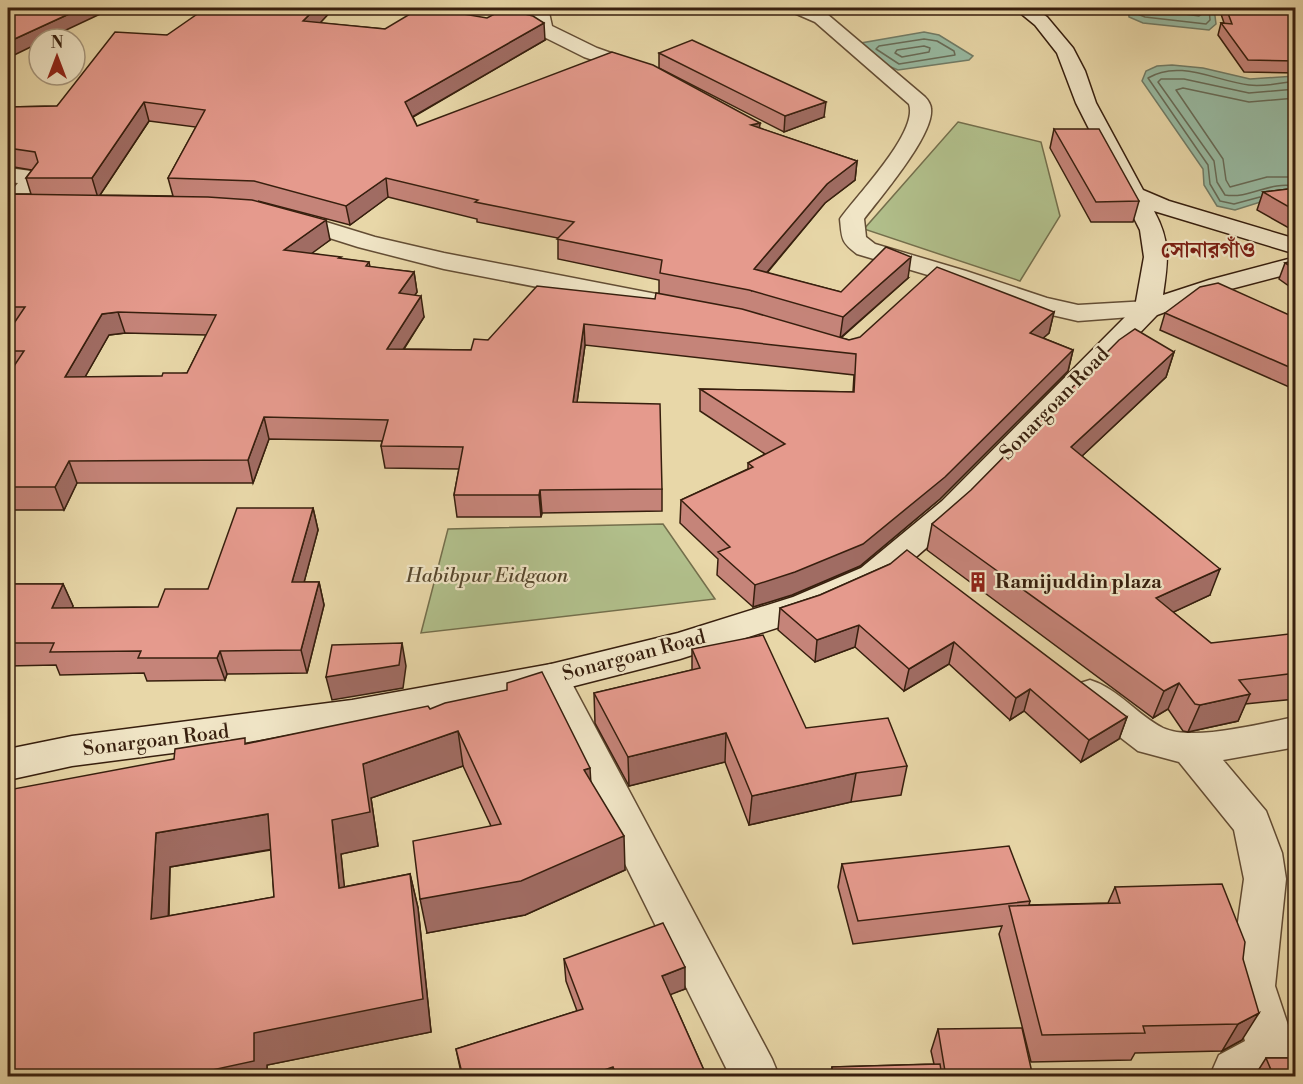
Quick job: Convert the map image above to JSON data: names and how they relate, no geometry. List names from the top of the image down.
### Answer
{
  "streets": {
    "street": ["Sonargoan Road"]
  },
  "districts": ["সোনারগাঁও"],
  "parks": ["Habibpur Eidgaon"],
  "places": {
    "building": ["Ramijuddin plaza"]
  },
  "north": "top"
}
